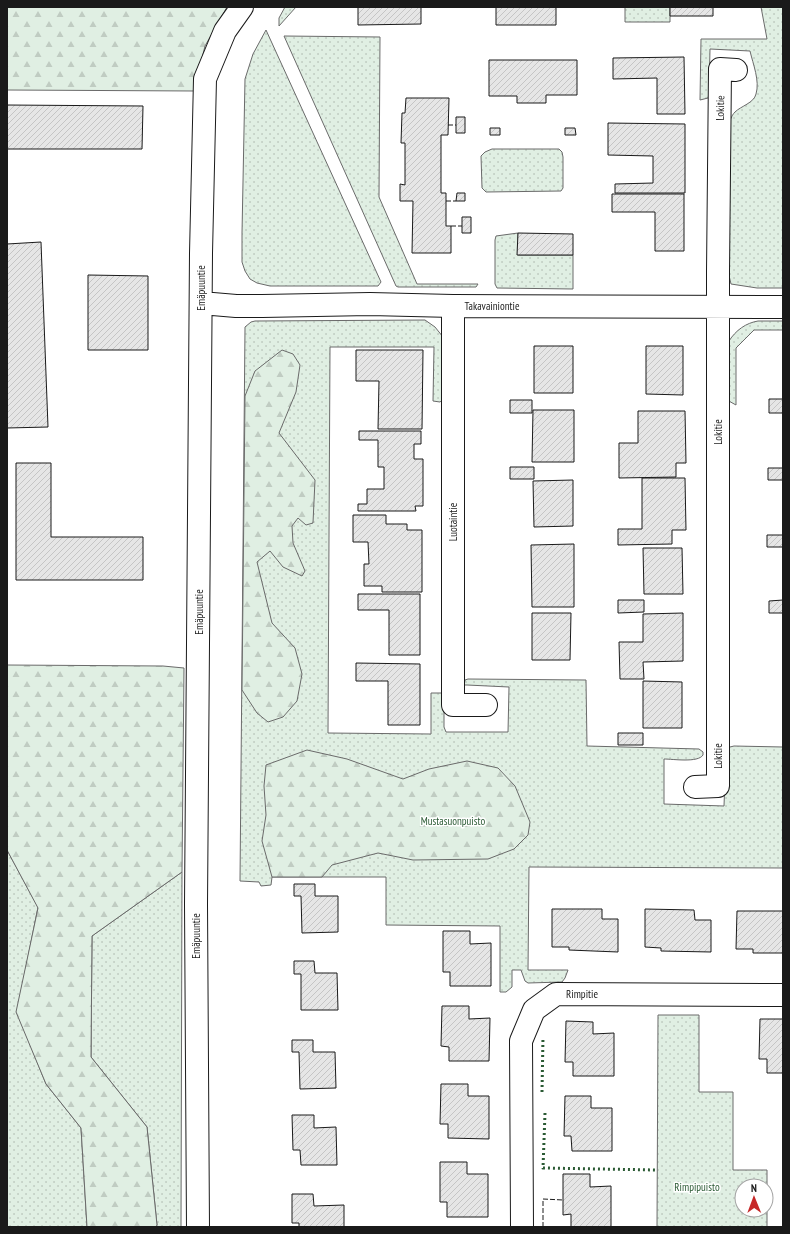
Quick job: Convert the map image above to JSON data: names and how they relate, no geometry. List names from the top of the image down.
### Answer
{
  "streets": {
    "street": [
      "Lokitie",
      "Emäpuuntie",
      "Takavainiontie",
      "Luotaintie",
      "Rimpitie"
    ]
  },
  "crossings": [
    ["Lokitie", "Takavainiontie"],
    ["Emäpuuntie", "Takavainiontie"],
    ["Takavainiontie", "Luotaintie"]
  ],
  "parks": ["Mustasuonpuisto", "Rimpipuisto"],
  "north": "top"
}
